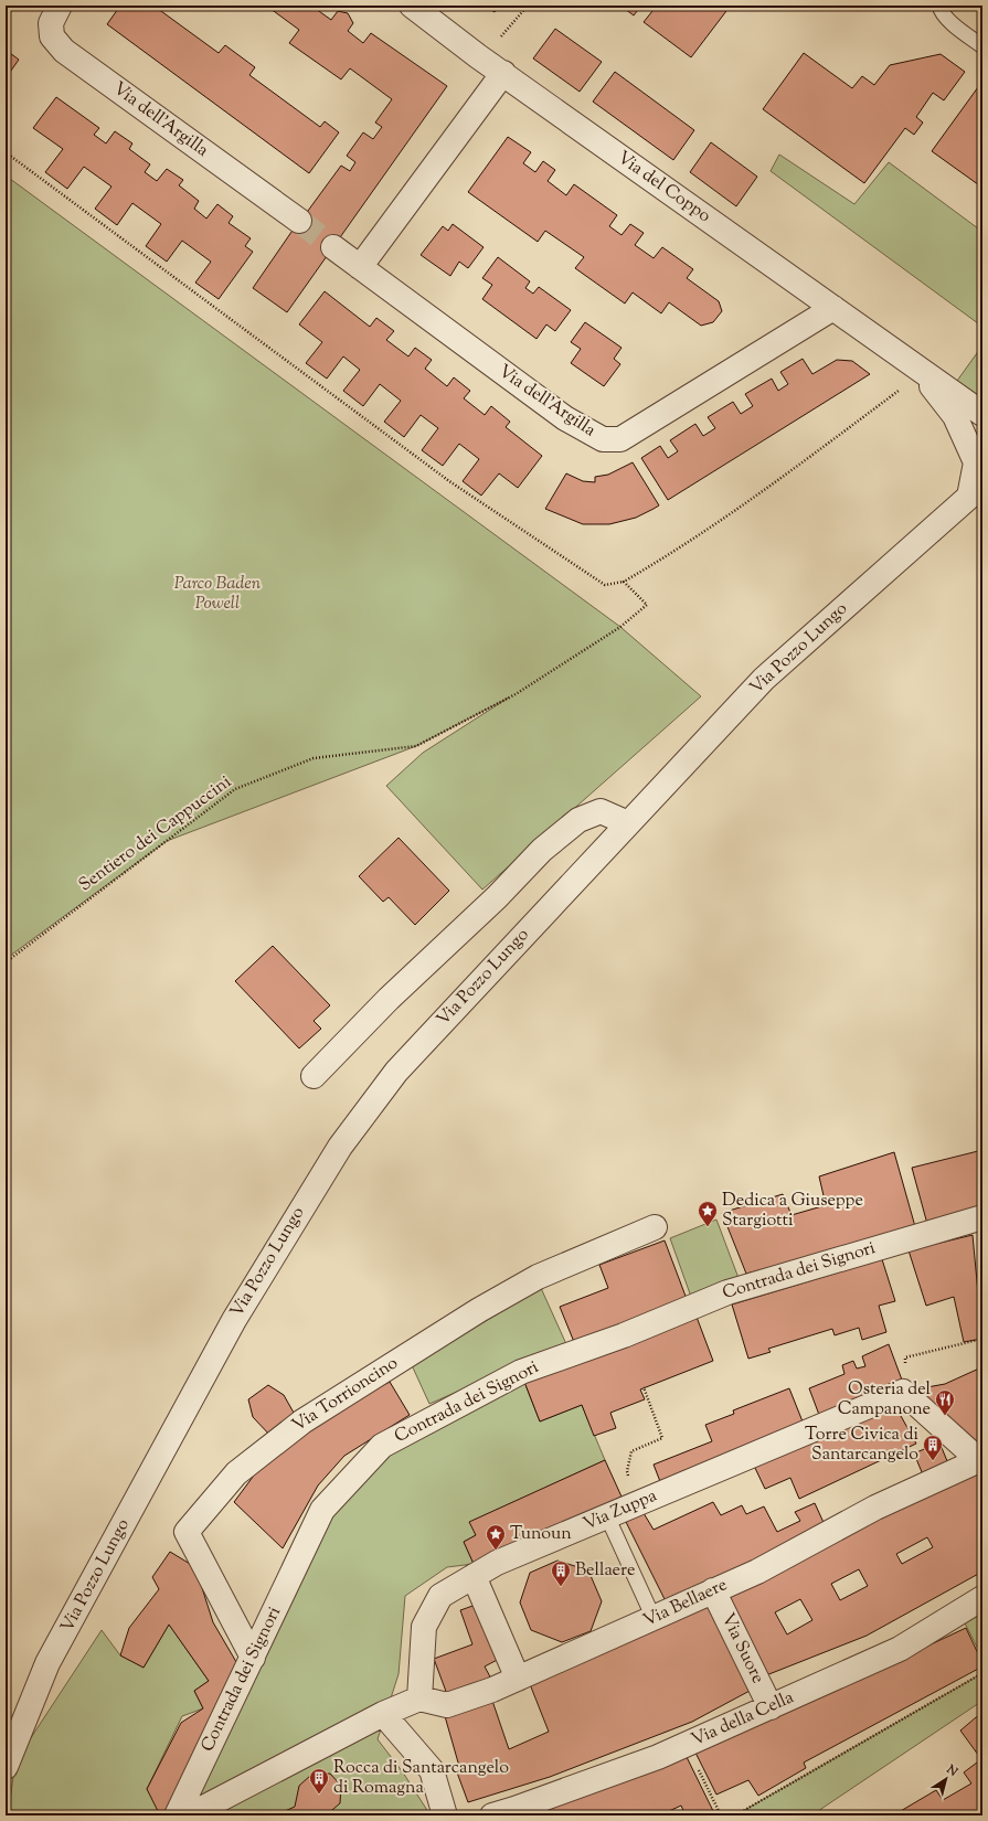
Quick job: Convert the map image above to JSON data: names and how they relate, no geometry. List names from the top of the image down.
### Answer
{
  "streets": {
    "street": [
      "Via dell'Argilla",
      "Via del Coppo",
      "Via Pozzo Lungo",
      "Contrada dei Signori",
      "Via Torrioncino",
      "Via Zuppa",
      "Via Bellaere",
      "Via Suore",
      "Via della Cella"
    ],
    "path": ["Sentiero dei Cappuccini"]
  },
  "crossings": [
    ["Via dell'Argilla", "Via del Coppo"],
    ["Via del Coppo", "Via Pozzo Lungo"],
    ["Contrada dei Signori", "Via Torrioncino"],
    ["Via Zuppa", "Via Bellaere"],
    ["Via Bellaere", "Via Suore"],
    ["Via Suore", "Via della Cella"]
  ],
  "parks": ["Parco Baden Powell"],
  "places": {
    "place": ["Dedica a Giuseppe Stargiotti", "Tunoun"],
    "restaurant": ["Osteria del Campanone"],
    "building": ["Torre Civica di Santarcangelo", "Bellaere", "Rocca di Santarcangelo di Romagna"]
  },
  "north": "top right"
}
